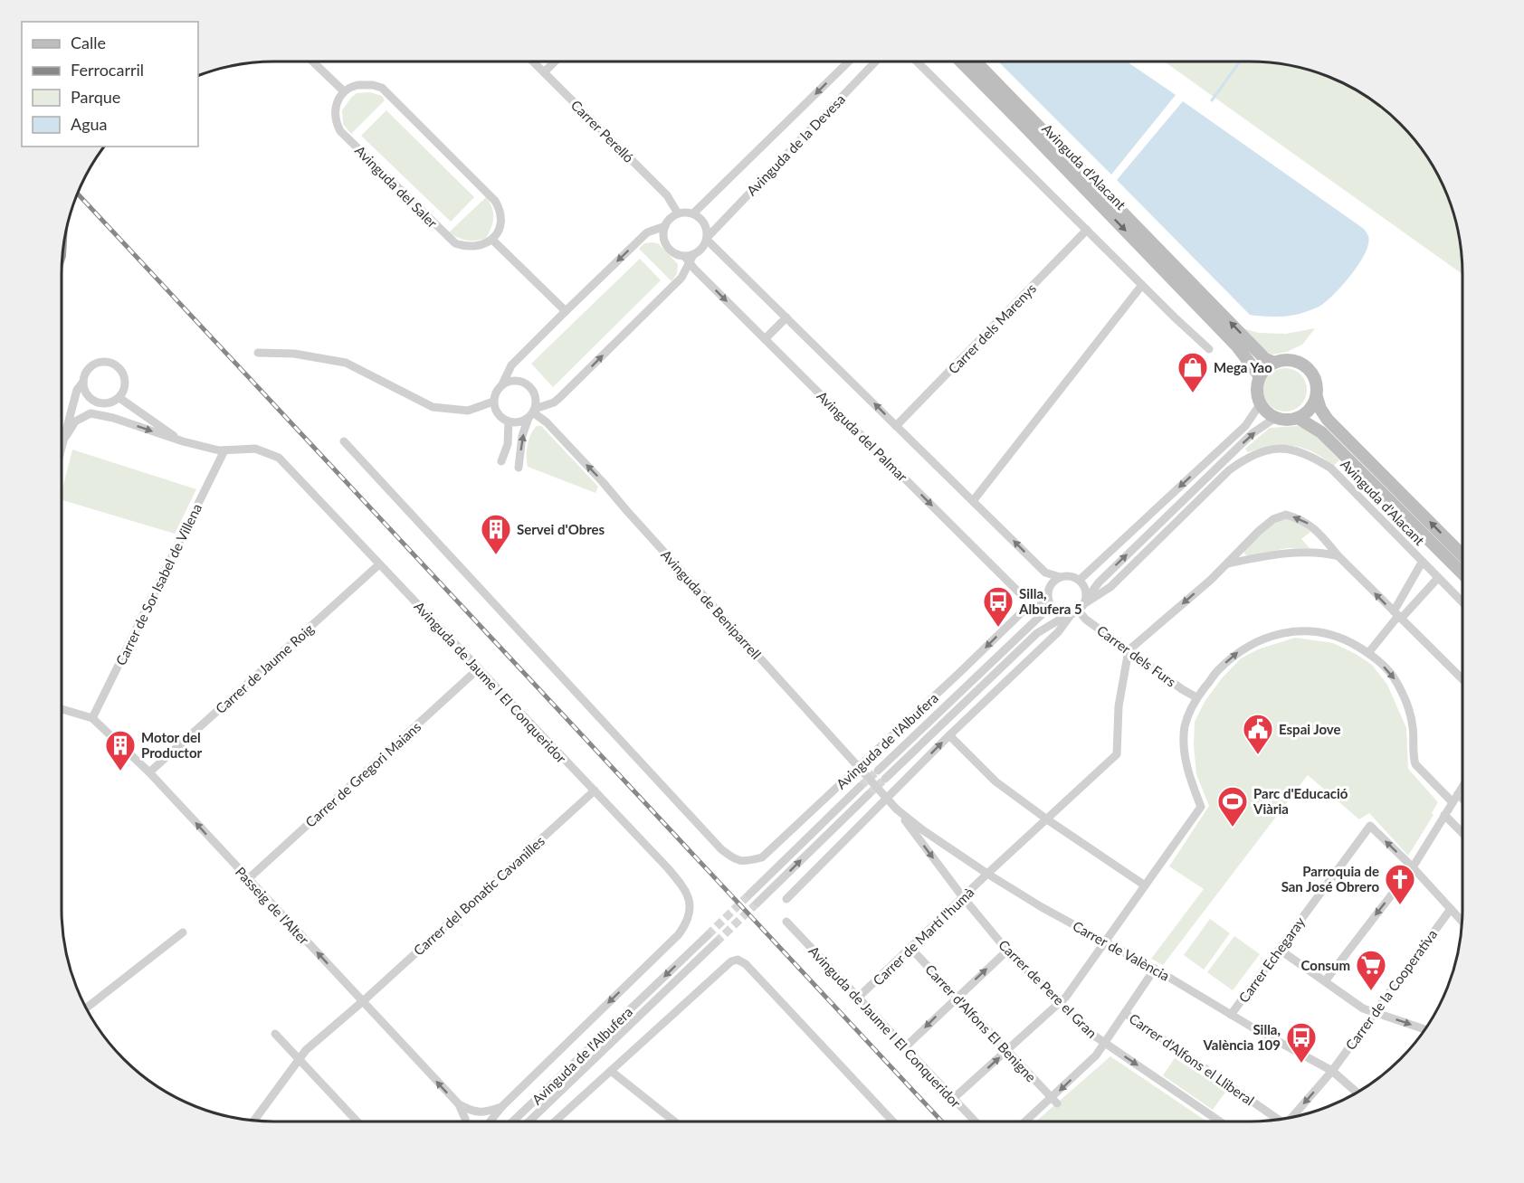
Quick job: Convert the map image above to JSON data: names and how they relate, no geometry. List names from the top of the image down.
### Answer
{
  "streets": {
    "main road": ["Avinguda d'Alacant"],
    "street": [
      "Carrer Perelló",
      "Avinguda de la Devesa",
      "Avinguda del Saler",
      "Carrer dels Marenys",
      "Avinguda del Palmar",
      "Carrer de Sor Isabel de Villena",
      "Avinguda de Beniparrell",
      "Carrer dels Furs",
      "Carrer de Jaume Roig",
      "Avinguda de Jaume I El Conqueridor",
      "Avinguda de l'Albufera",
      "Carrer de Gregori Maians",
      "Carrer del Bonatic Cavanilles",
      "Passeig de l'Alter",
      "Carrer de Martí l'humà",
      "Carrer de València",
      "Carrer Echegaray",
      "Carrer de Pere el Gran",
      "Carrer de la Cooperativa",
      "Carrer d'Alfons El Benigne",
      "Carrer d'Alfons el Lliberal"
    ]
  },
  "crossings": [
    ["Carrer Perelló", "Avinguda de la Devesa"],
    ["Carrer Perelló", "Avinguda del Palmar"],
    ["Avinguda de la Devesa", "Avinguda del Palmar"],
    ["Avinguda d'Alacant", "Avinguda del Palmar"],
    ["Avinguda d'Alacant", "Carrer dels Furs"],
    ["Avinguda d'Alacant", "Avinguda de l'Albufera"],
    ["Avinguda del Palmar", "Carrer dels Furs"],
    ["Avinguda del Palmar", "Avinguda de l'Albufera"],
    ["Carrer de Sor Isabel de Villena", "Avinguda de Jaume I El Conqueridor"],
    ["Carrer de Sor Isabel de Villena", "Passeig de l'Alter"],
    ["Avinguda de Beniparrell", "Avinguda de l'Albufera"],
    ["Avinguda de Beniparrell", "Carrer de València"],
    ["Carrer dels Furs", "Avinguda de l'Albufera"],
    ["Carrer dels Furs", "Carrer de Martí l'humà"],
    ["Carrer de Jaume Roig", "Avinguda de Jaume I El Conqueridor"],
    ["Carrer de Jaume Roig", "Passeig de l'Alter"],
    ["Avinguda de Jaume I El Conqueridor", "Avinguda de l'Albufera"],
    ["Avinguda de Jaume I El Conqueridor", "Carrer de Gregori Maians"],
    ["Avinguda de Jaume I El Conqueridor", "Carrer del Bonatic Cavanilles"],
    ["Avinguda de Jaume I El Conqueridor", "Carrer de Martí l'humà"],
    ["Carrer de Gregori Maians", "Passeig de l'Alter"],
    ["Carrer del Bonatic Cavanilles", "Passeig de l'Alter"],
    ["Carrer de Martí l'humà", "Carrer de València"],
    ["Carrer de Martí l'humà", "Carrer de Pere el Gran"],
    ["Carrer de Martí l'humà", "Carrer d'Alfons El Benigne"],
    ["Carrer de València", "Carrer Echegaray"],
    ["Carrer de València", "Carrer de Pere el Gran"],
    ["Carrer de València", "Carrer de la Cooperativa"]
  ],
  "one_way": ["Avinguda de Beniparrell", "Passeig de l'Alter", "Carrer de Pere el Gran"],
  "places": {
    "shop": ["Mega Yao"],
    "building": ["Servei d'Obres", "Motor del Productor"],
    "bus stop": ["Silla, Albufera 5", "Silla, València 109"],
    "public building": ["Espai Jove"],
    "sports": ["Parc d'Educació Viària"],
    "church": ["Parroquia de San José Obrero"],
    "supermarket": ["Consum"]
  },
  "legend": [
    "Calle",
    "Ferrocarril",
    "Parque",
    "Agua"
  ]
}
